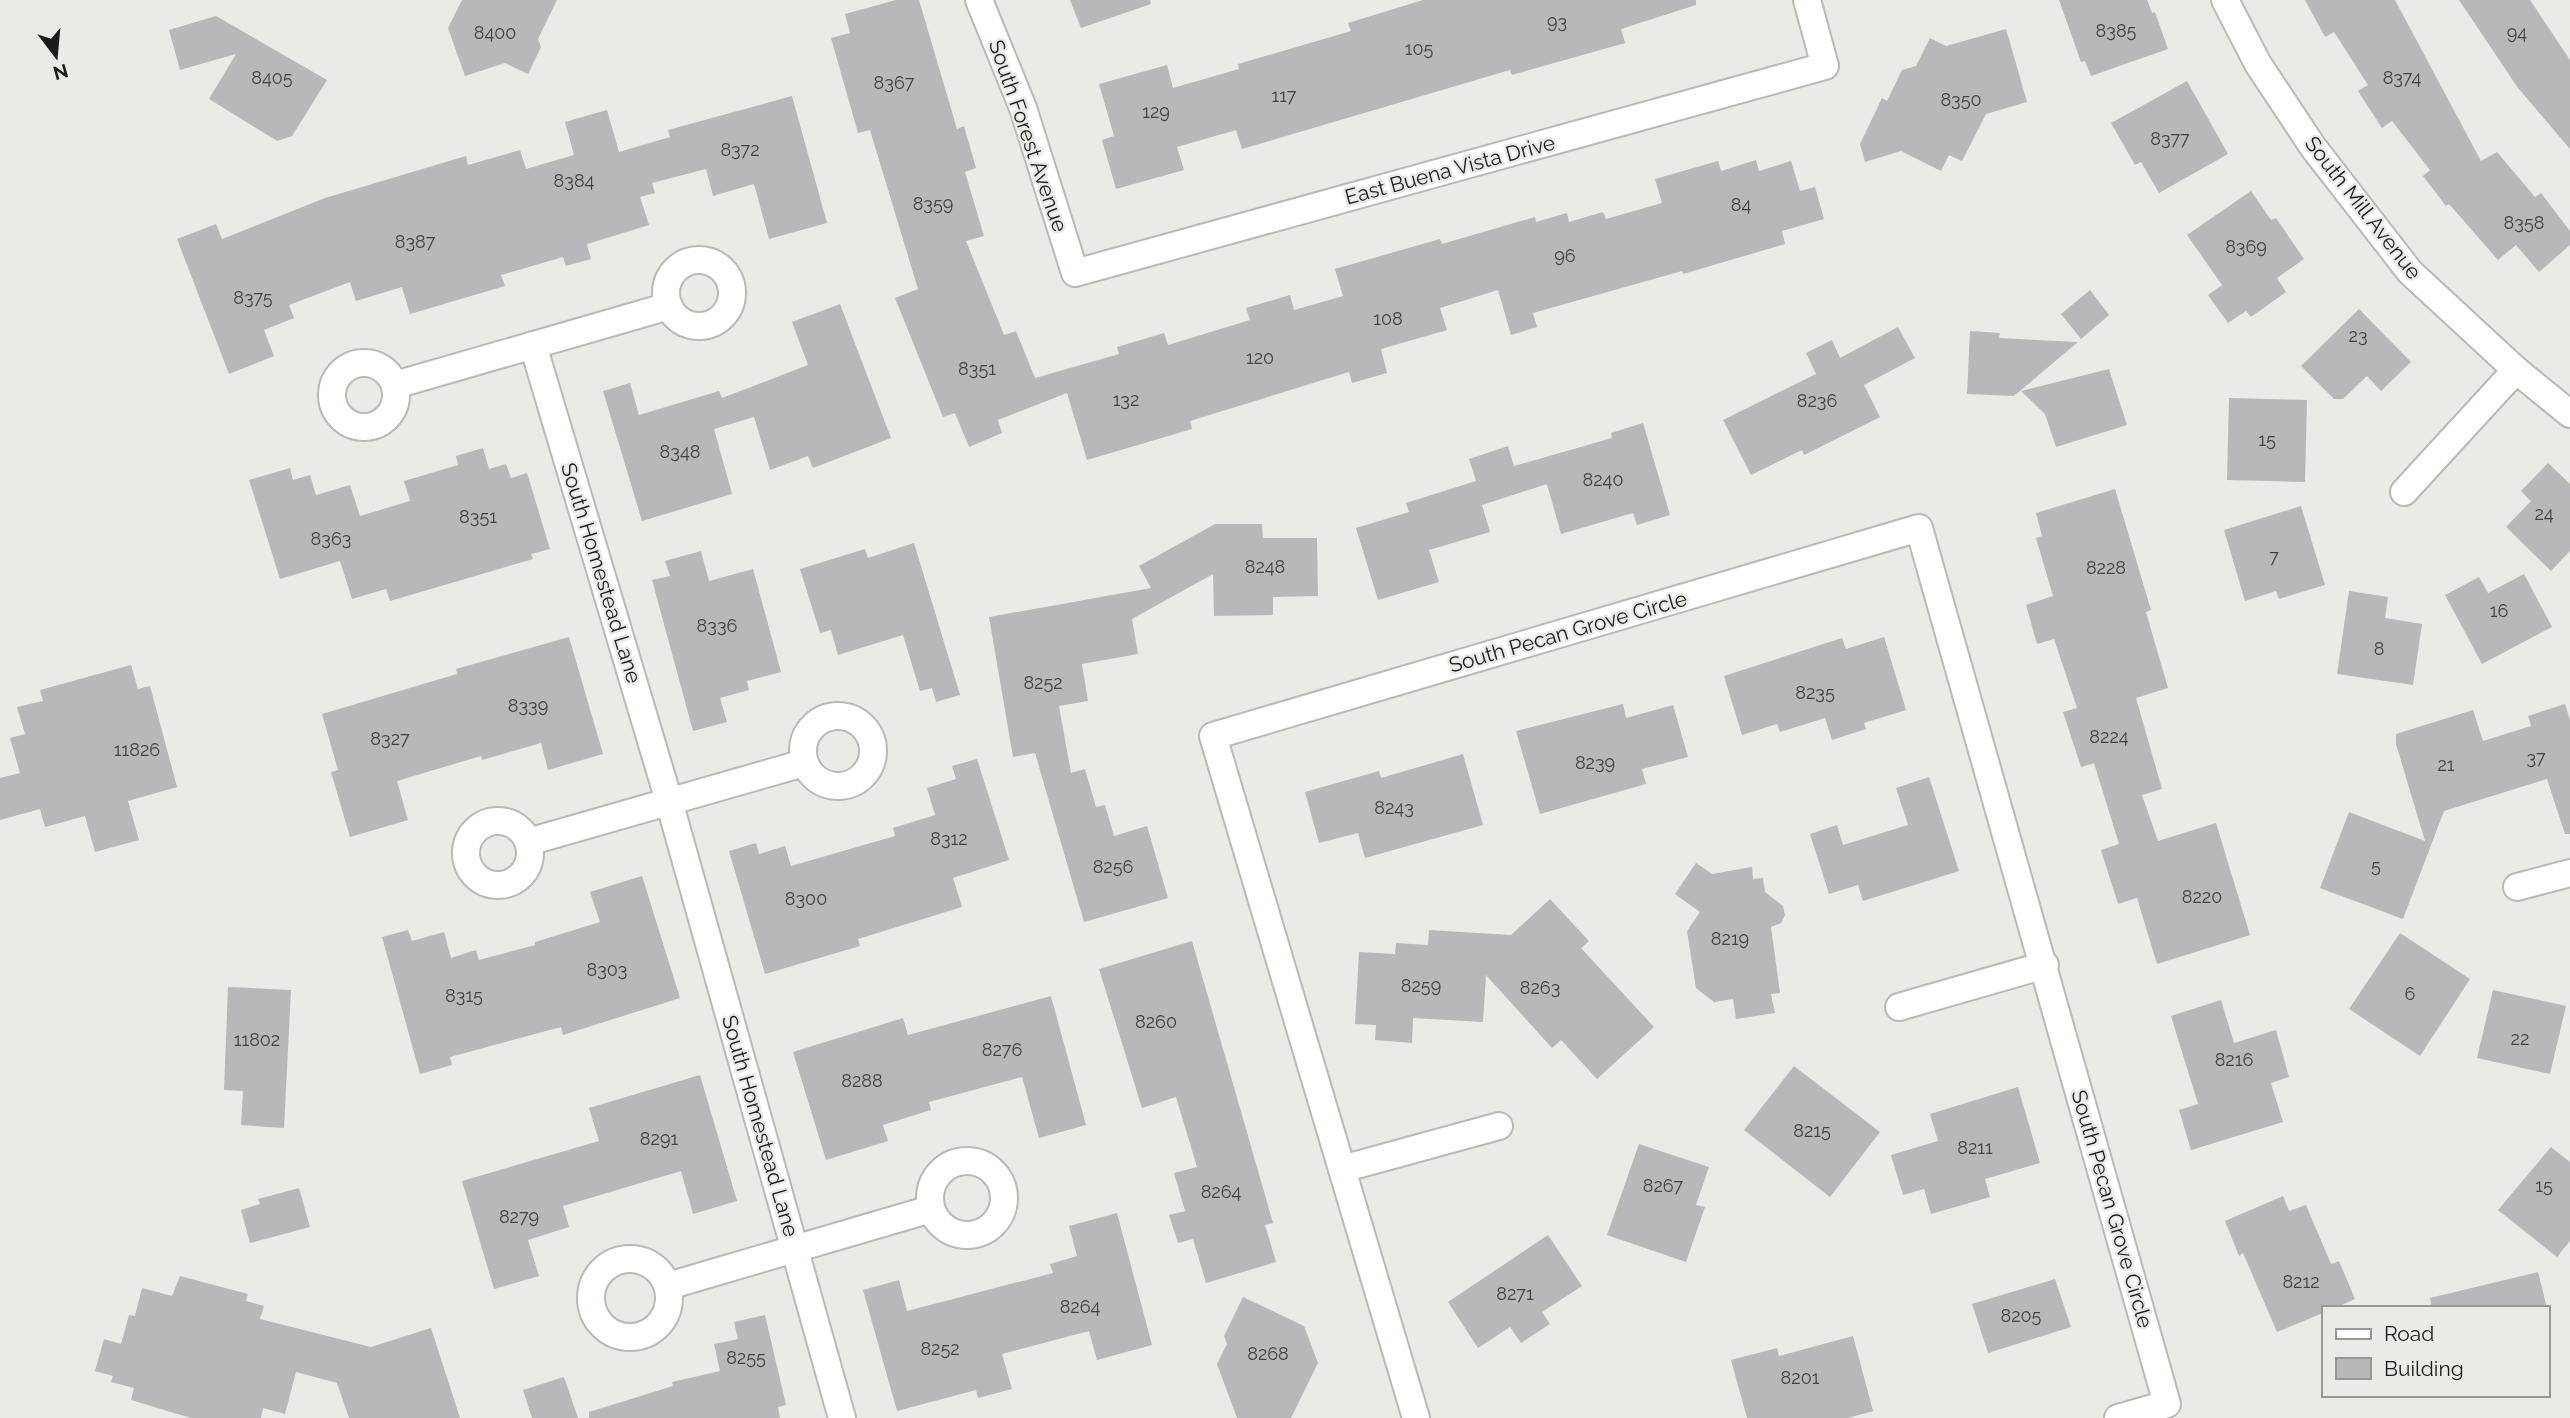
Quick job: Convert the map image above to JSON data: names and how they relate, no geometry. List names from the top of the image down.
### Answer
{
  "streets": {
    "street": [
      "South Forest Avenue",
      "East Buena Vista Drive",
      "South Mill Avenue",
      "South Homestead Lane",
      "South Pecan Grove Circle"
    ]
  },
  "crossings": [
    ["South Forest Avenue", "East Buena Vista Drive"]
  ],
  "house_numbers": [
    "93",
    "8385",
    "8400",
    "94",
    "105",
    "8405",
    "8374",
    "8367",
    "117",
    "8350",
    "129",
    "8377",
    "8372",
    "8384",
    "8359",
    "84",
    "8358",
    "8387",
    "8369",
    "96",
    "8375",
    "108",
    "23",
    "120",
    "8351",
    "132",
    "8236",
    "15",
    "8348",
    "8240",
    "24",
    "8351",
    "8363",
    "7",
    "8248",
    "8228",
    "16",
    "8336",
    "8",
    "8252",
    "8235",
    "8339",
    "8224",
    "8327",
    "11826",
    "37",
    "8239",
    "21",
    "8243",
    "8312",
    "5",
    "8256",
    "8220",
    "8300",
    "8219",
    "8303",
    "8259",
    "8263",
    "6",
    "8315",
    "8260",
    "22",
    "11802",
    "8276",
    "8216",
    "8288",
    "8215",
    "8291",
    "8211",
    "8267",
    "15",
    "8264",
    "8279",
    "8212",
    "8271",
    "8264",
    "8205",
    "8252",
    "8268",
    "8255",
    "8201"
  ],
  "legend": ["Road", "Building"],
  "north": "bottom"
}
